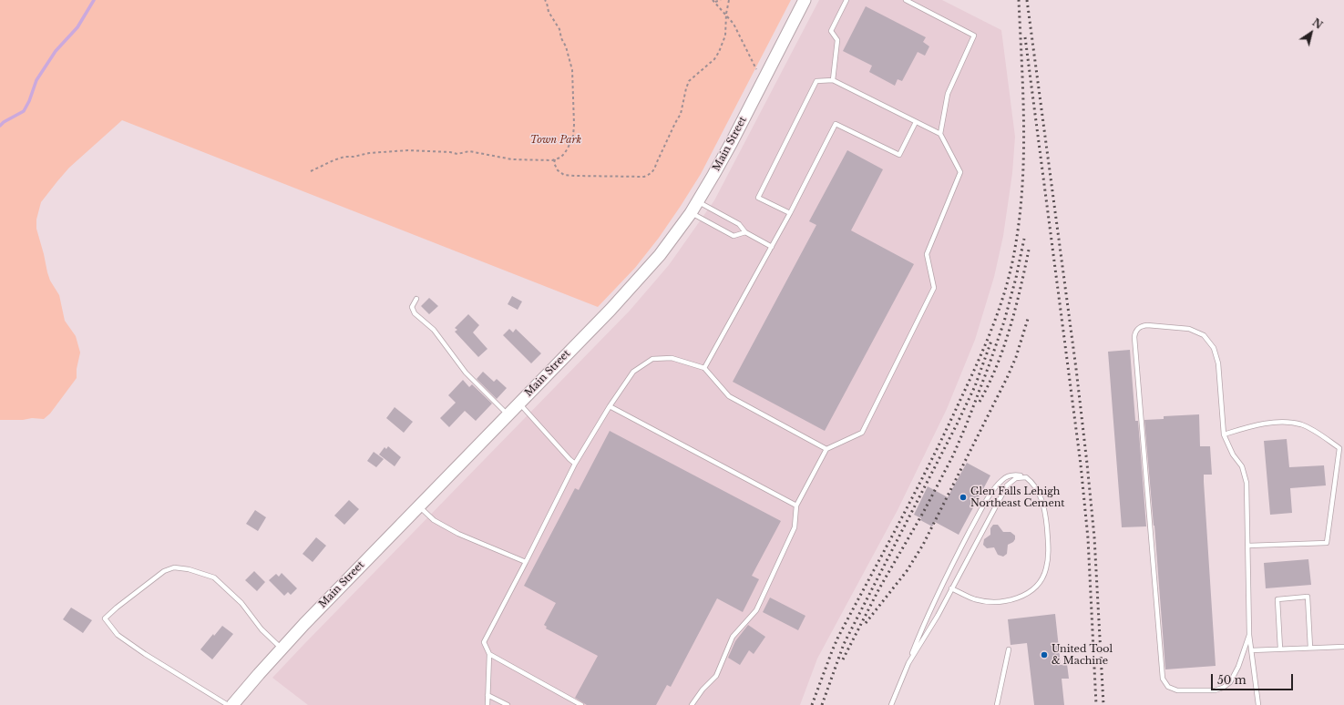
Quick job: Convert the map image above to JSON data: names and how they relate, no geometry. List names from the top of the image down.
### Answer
{
  "streets": {
    "main road": ["Main Street"]
  },
  "parks": ["Town Park"],
  "places": ["Glen Falls Lehigh Northeast Cement", "United Tool & Machine"],
  "scale_bar": "50 m",
  "north": "top right"
}
